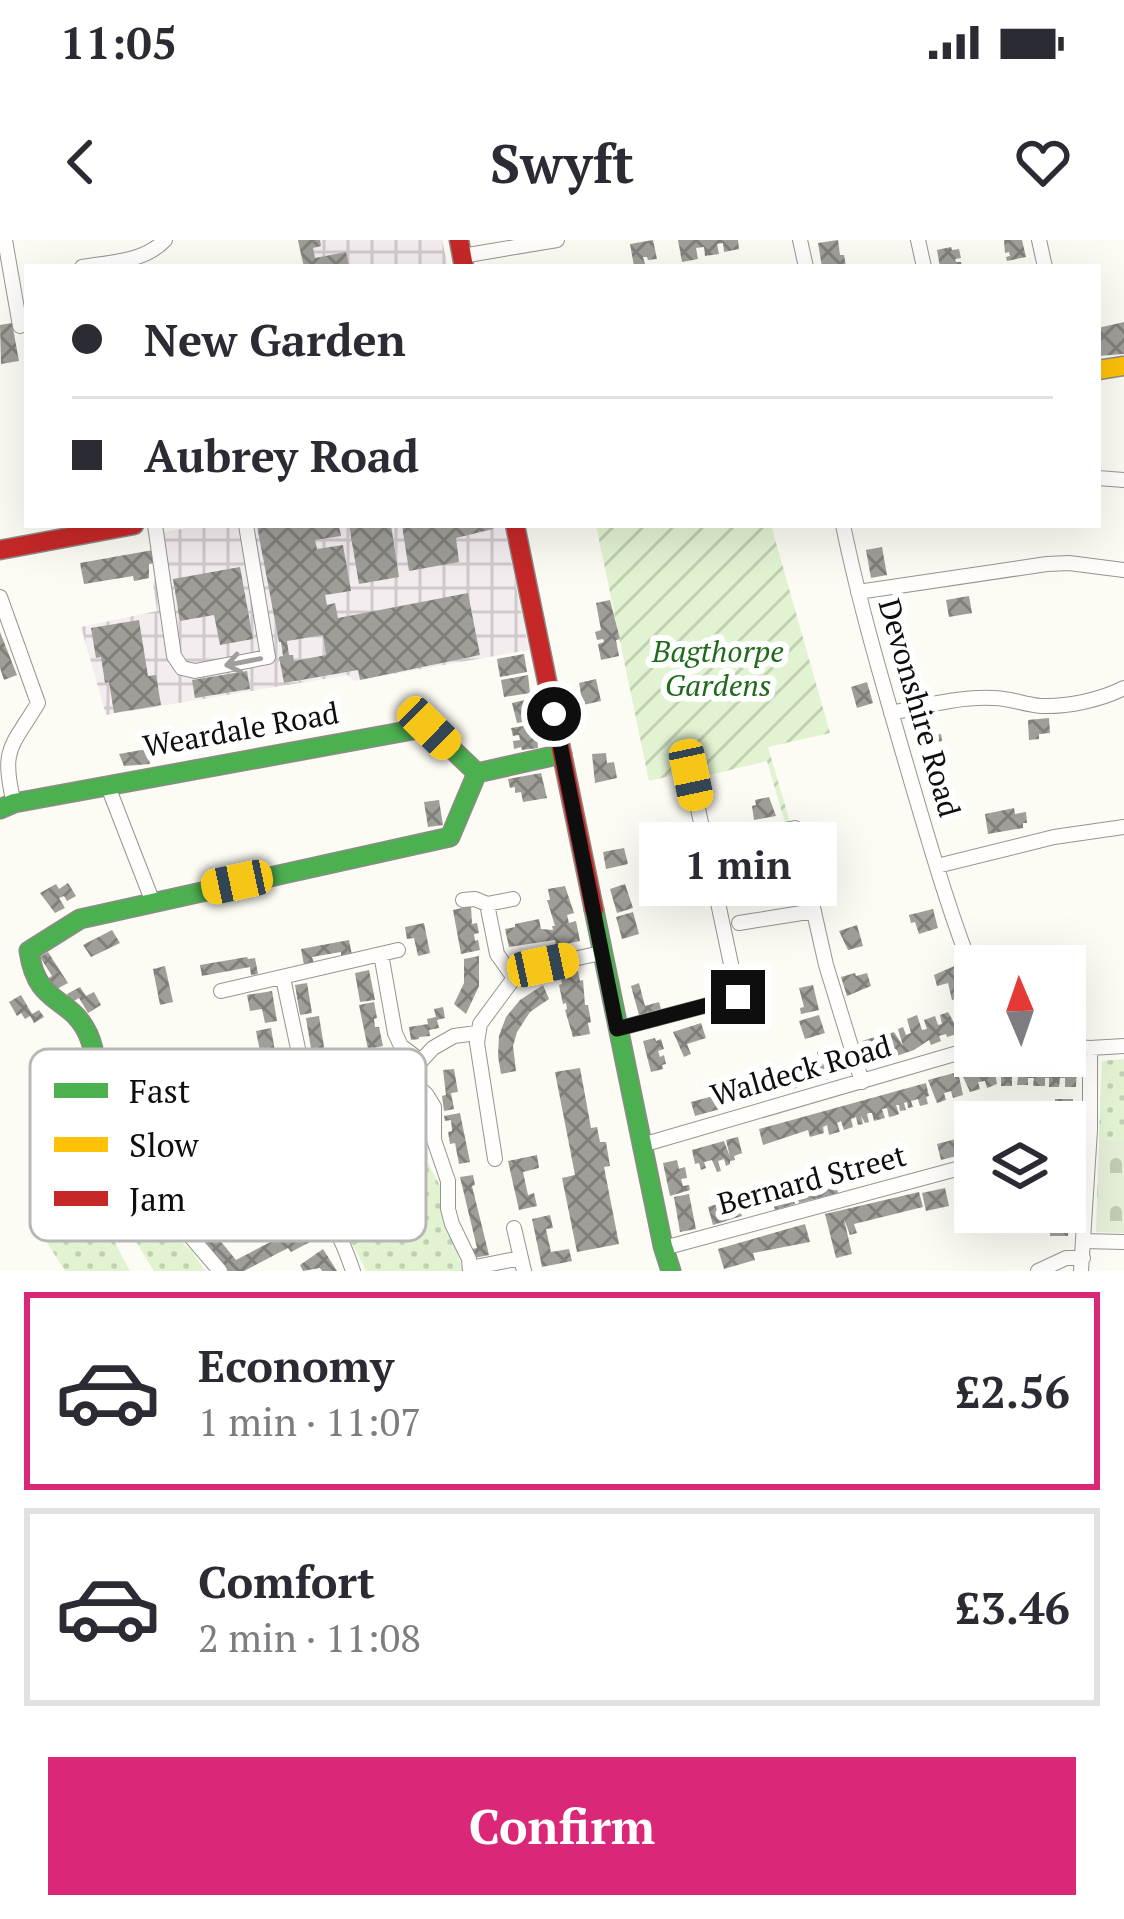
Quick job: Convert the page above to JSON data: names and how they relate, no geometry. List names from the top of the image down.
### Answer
{
  "streets": {
    "street": [
      "Devonshire Road",
      "Weardale Road",
      "Waldeck Road",
      "Bernard Street"
    ]
  },
  "parks": ["Bagthorpe Gardens"],
  "legend": ["Fast", "Slow", "Jam"],
  "north": "top",
  "page": {
    "status": "11:05",
    "header": "Swyft",
    "banner": ["New Garden", "Aubrey Road"],
    "bubble": "1 min",
    "list": [
      {
        "name": "Economy",
        "note": "1 min · 11:07",
        "value": "£2.56"
      },
      {
        "name": "Comfort",
        "note": "2 min · 11:08",
        "value": "£3.46"
      }
    ],
    "buttons": "Confirm"
  }
}
